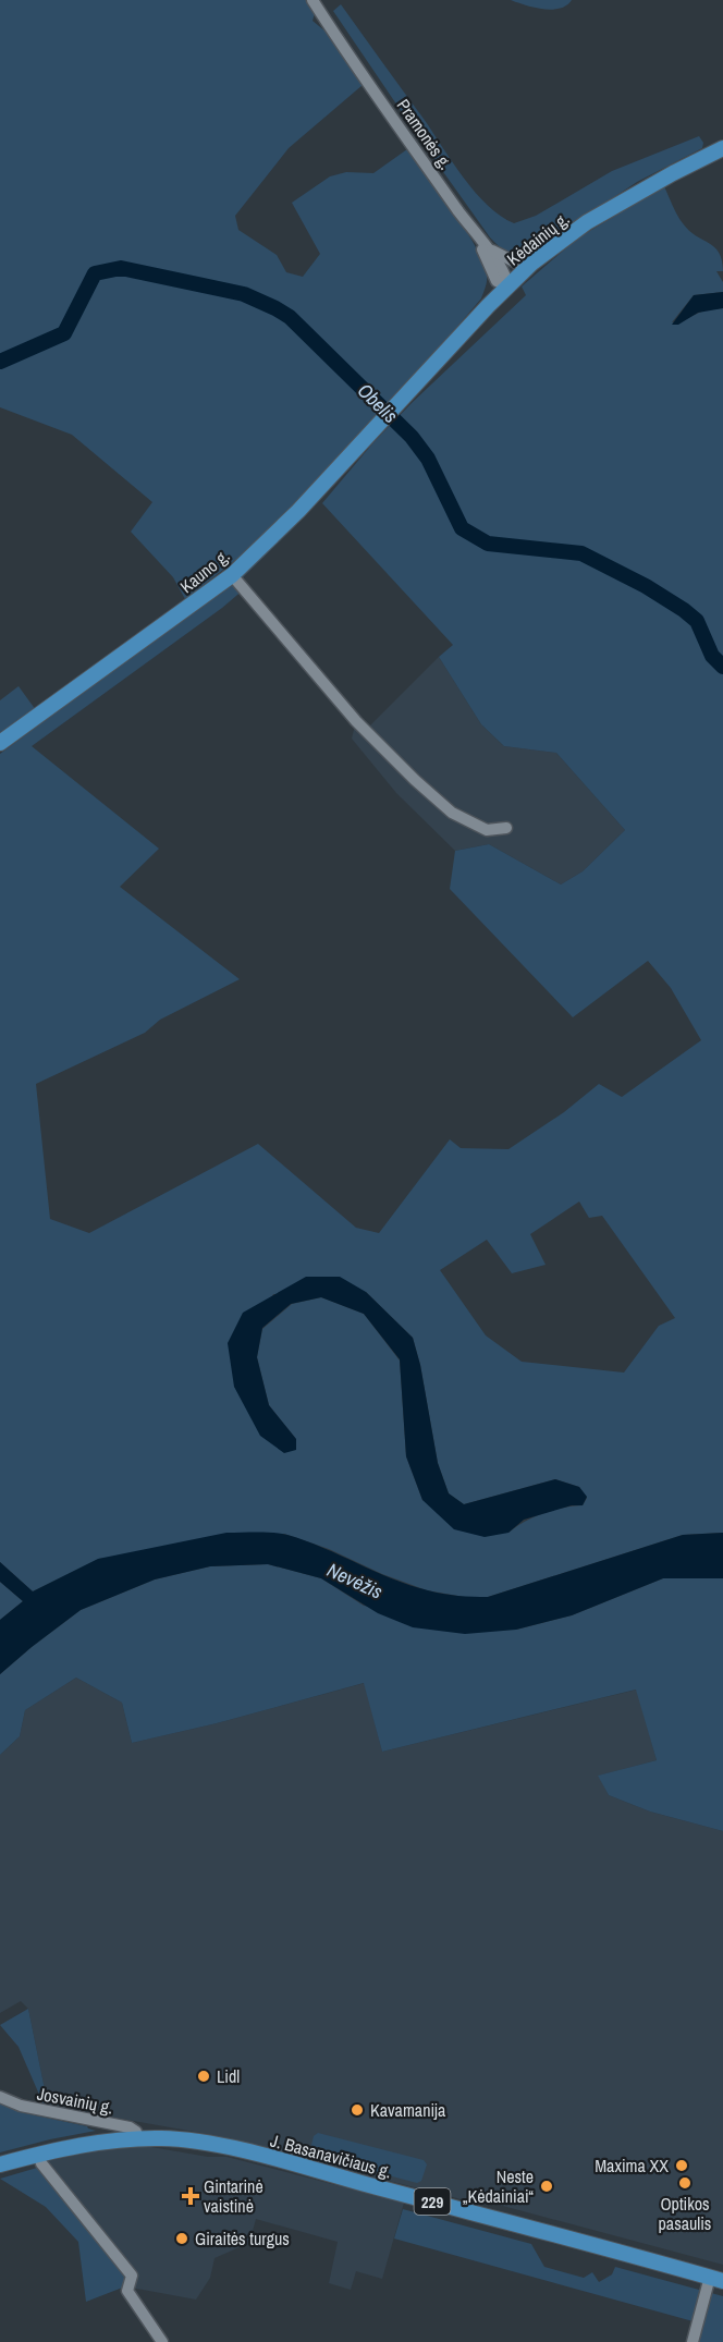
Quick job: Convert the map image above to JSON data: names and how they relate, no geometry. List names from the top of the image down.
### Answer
{
  "streets": {
    "main road": [
      "Kėdainių g.",
      "Kauno g.",
      "J. Basanavičiaus g.",
      "229"
    ],
    "street": ["Pramonės g.", "Josvainių g."]
  },
  "crossings": [
    ["Pramonės g.", "Kėdainių g."],
    ["Kėdainių g.", "Kauno g."],
    ["Josvainių g.", "J. Basanavičiaus g."]
  ],
  "water": ["Obelis", "Nevėžis"],
  "places": {
    "other": [
      "Lidl",
      "Kavamanija",
      "Maxima XX",
      "Optikos pasaulis",
      "Neste „Kėdainiai“",
      "Giraitės turgus"
    ],
    "health": ["Gintarinė vaistinė"]
  }
}
